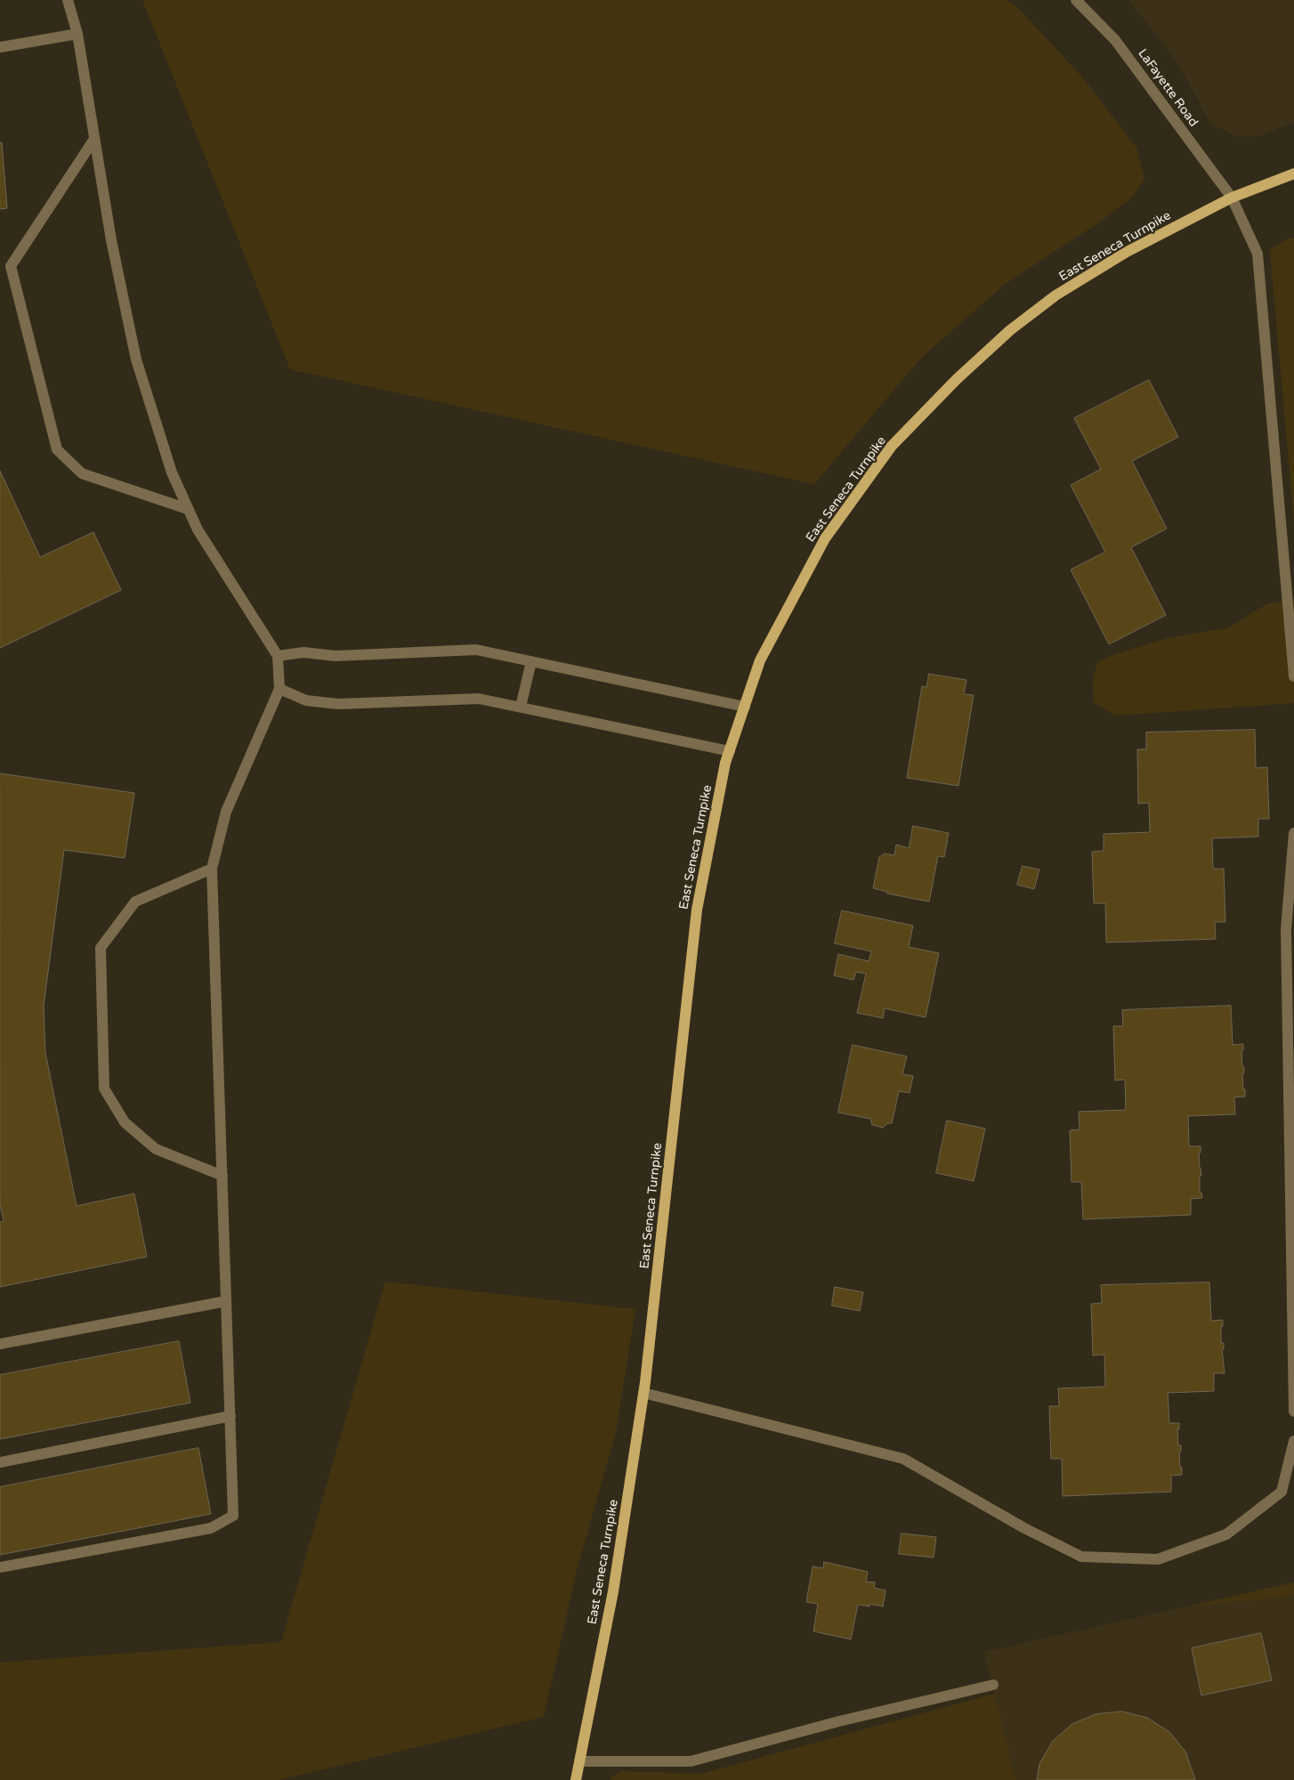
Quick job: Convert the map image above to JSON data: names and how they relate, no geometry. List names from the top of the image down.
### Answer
{
  "streets": {
    "main road": ["East Seneca Turnpike"],
    "street": ["LaFayette Road"]
  },
  "crossings": [
    ["LaFayette Road", "East Seneca Turnpike"]
  ]
}
